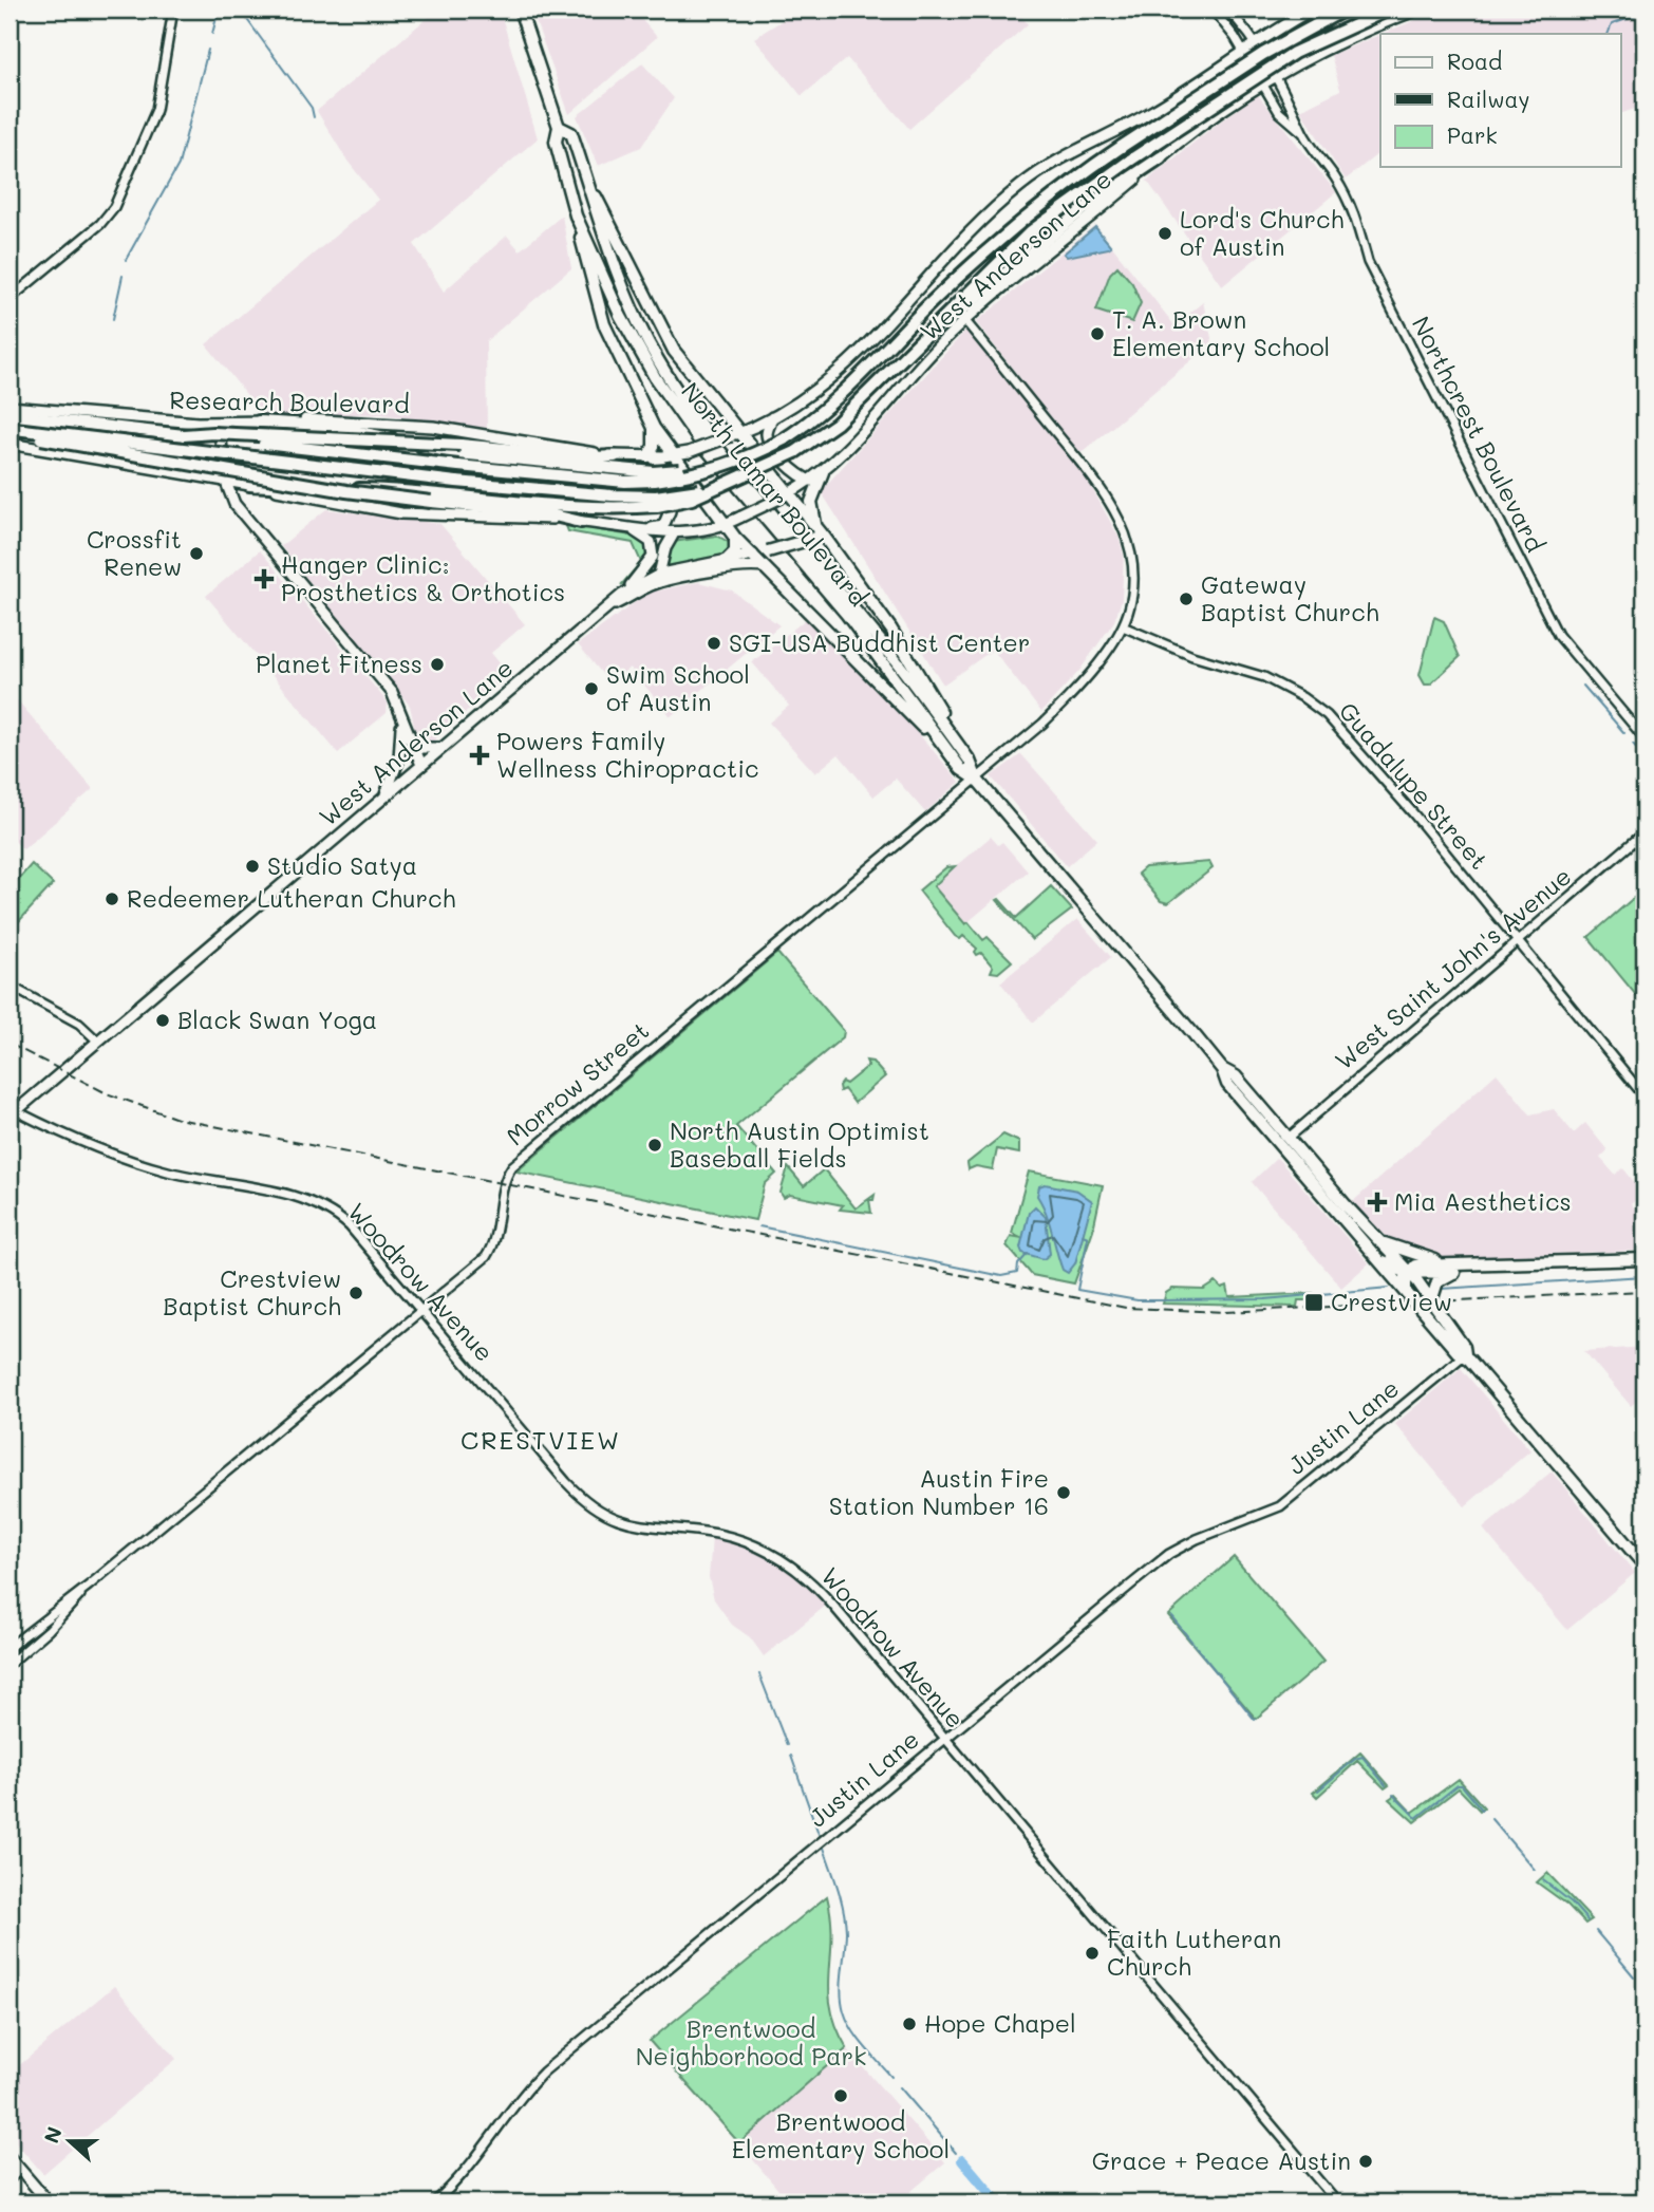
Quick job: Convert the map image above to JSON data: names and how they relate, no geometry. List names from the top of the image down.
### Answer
{
  "streets": {
    "main road": ["West Anderson Lane", "Research Boulevard", "North Lamar Boulevard"],
    "street": [
      "Northcrest Boulevard",
      "Guadalupe Street",
      "West Saint John's Avenue",
      "Morrow Street",
      "Woodrow Avenue",
      "Justin Lane"
    ]
  },
  "crossings": [
    ["West Anderson Lane", "Research Boulevard"],
    ["West Anderson Lane", "Northcrest Boulevard"],
    ["West Anderson Lane", "Woodrow Avenue"],
    ["North Lamar Boulevard", "West Saint John's Avenue"],
    ["North Lamar Boulevard", "Morrow Street"],
    ["North Lamar Boulevard", "Justin Lane"],
    ["Guadalupe Street", "West Saint John's Avenue"],
    ["Guadalupe Street", "Morrow Street"],
    ["Morrow Street", "Woodrow Avenue"],
    ["Woodrow Avenue", "Justin Lane"]
  ],
  "districts": ["CRESTVIEW"],
  "parks": ["Brentwood Neighborhood Park"],
  "places": {
    "other": [
      "Lord's Church of Austin",
      "T. A. Brown Elementary School",
      "Crossfit Renew",
      "Gateway Baptist Church",
      "SGI-USA Buddhist Center",
      "Planet Fitness",
      "Swim School of Austin",
      "Studio Satya",
      "Redeemer Lutheran Church",
      "Black Swan Yoga",
      "North Austin Optimist Baseball Fields",
      "Crestview Baptist Church",
      "Austin Fire Station Number 16",
      "Faith Lutheran Church",
      "Hope Chapel",
      "Brentwood Elementary School",
      "Grace + Peace Austin"
    ],
    "health": ["Hanger Clinic: Prosthetics & Orthotics", "Powers Family Wellness Chiropractic", "Mia Aesthetics"],
    "transit": ["Crestview"]
  },
  "legend": ["Road", "Railway", "Park"],
  "north": "left"
}
